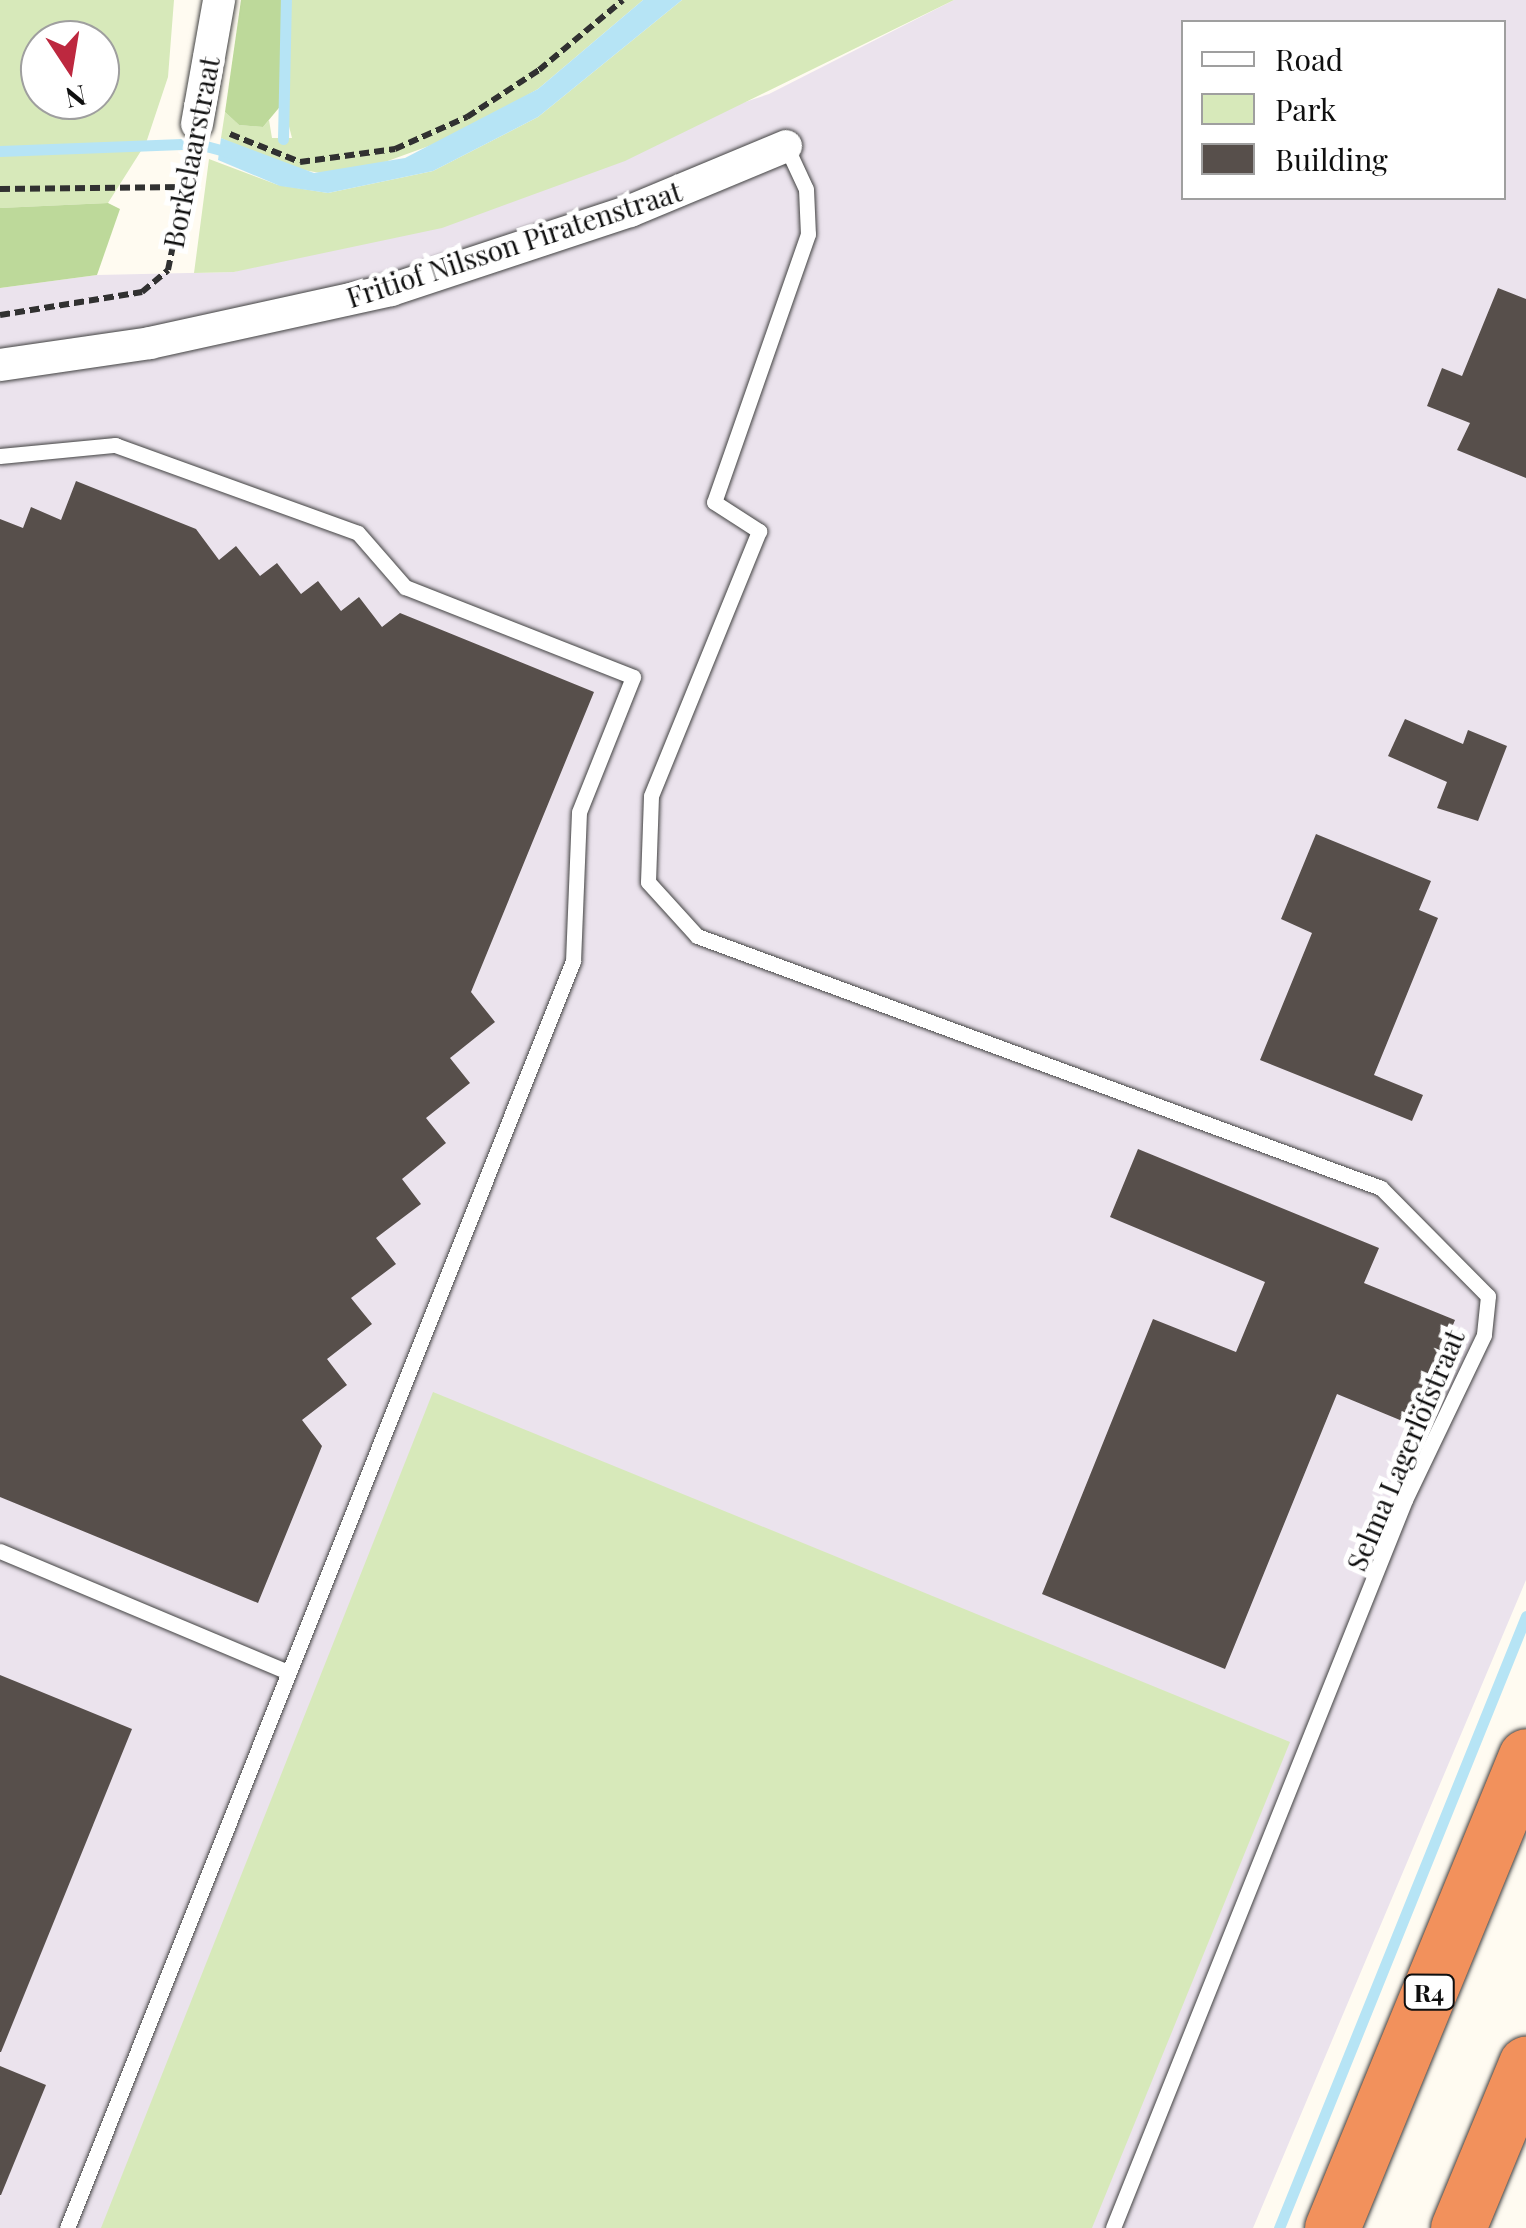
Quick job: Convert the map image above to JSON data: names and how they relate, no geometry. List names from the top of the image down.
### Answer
{
  "streets": {
    "highway": ["R4"],
    "street": ["Borkelaarstraat", "Fritiof Nilsson Piratenstraat"],
    "lane": ["Selma Lagerlöfstraat"]
  },
  "crossings": [
    ["Fritiof Nilsson Piratenstraat", "Selma Lagerlöfstraat"]
  ],
  "legend": ["Road", "Park", "Building"],
  "north": "bottom"
}
